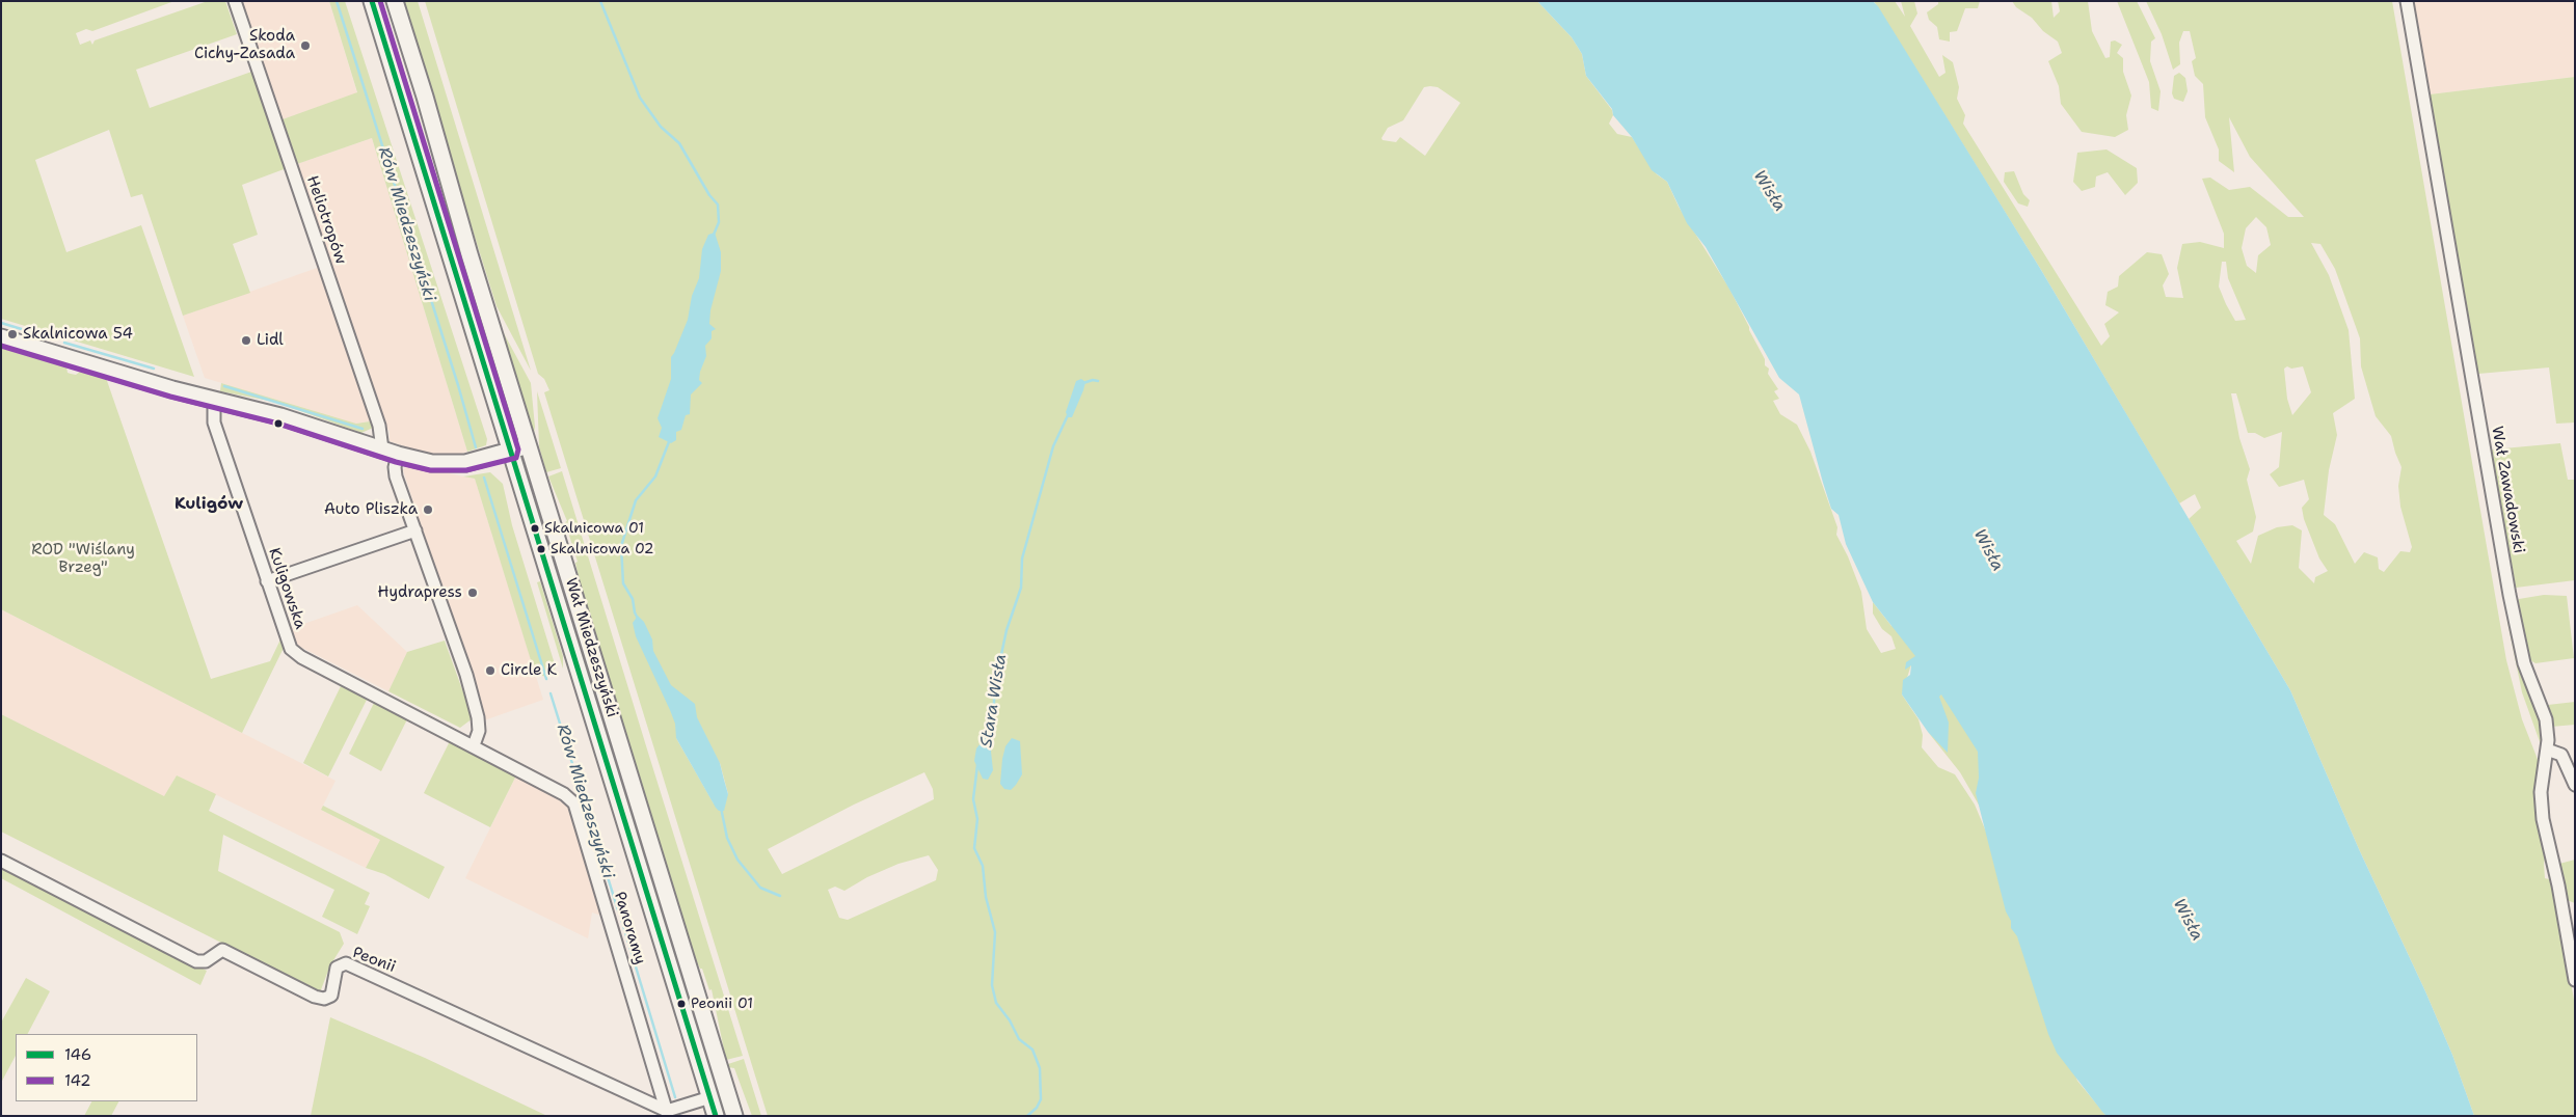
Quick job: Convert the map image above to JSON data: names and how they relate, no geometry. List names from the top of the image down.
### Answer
{
  "streets": {
    "main road": ["Wał Miedzeszyński"],
    "street": [
      "Heliotropów",
      "Wał Zawadowski",
      "Kuligowska",
      "Panoramy",
      "Peonii"
    ]
  },
  "crossings": [
    ["Heliotropów", "Kuligowska"],
    ["Heliotropów", "Panoramy"],
    ["Kuligowska", "Panoramy"],
    ["Panoramy", "Peonii"]
  ],
  "districts": ["Kuligów"],
  "water": ["Wisła", "Rów Miedzeszyński", "Stara Wisła"],
  "parks": ["ROD \"Wiślany Brzeg\""],
  "places": [
    "Skoda Cichy-Zasada",
    "Skalnicowa 54",
    "Lidl",
    "Auto Pliszka",
    "Skalnicowa 01",
    "Skalnicowa 02",
    "Hydrapress",
    "Circle K",
    "Peonii 01"
  ],
  "lines": ["transit line 146", "transit line 142"],
  "legend": ["146", "142"]
}
